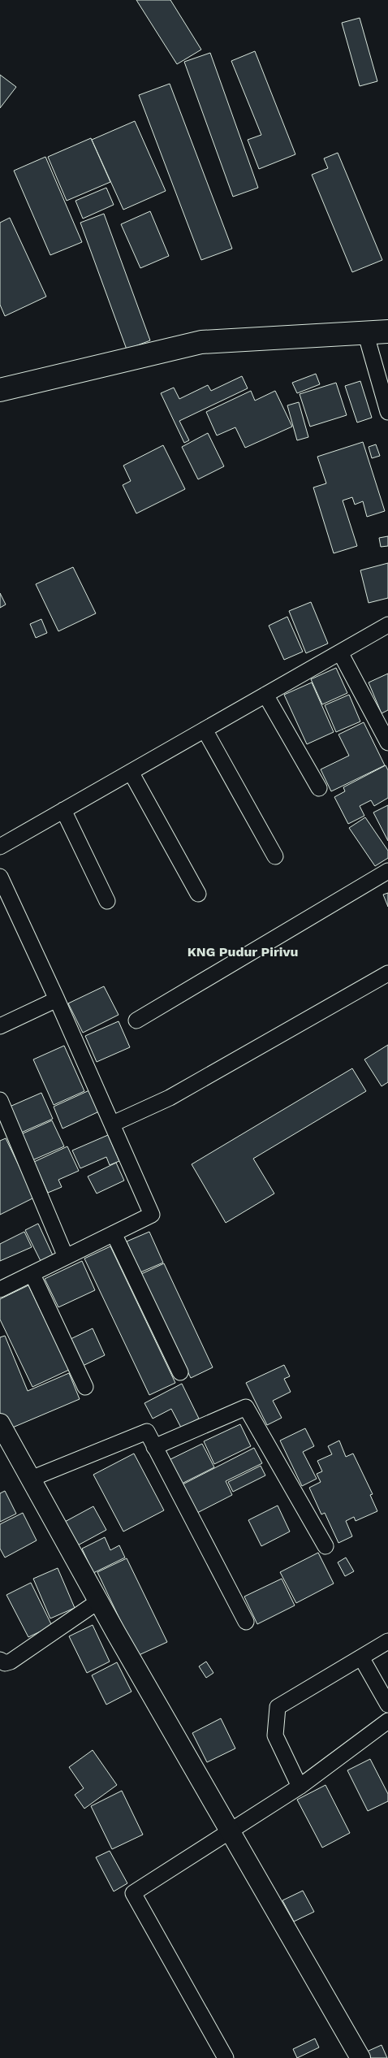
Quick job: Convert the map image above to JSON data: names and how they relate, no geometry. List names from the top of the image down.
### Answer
{
  "districts": ["KNG Pudur Pirivu"]
}
